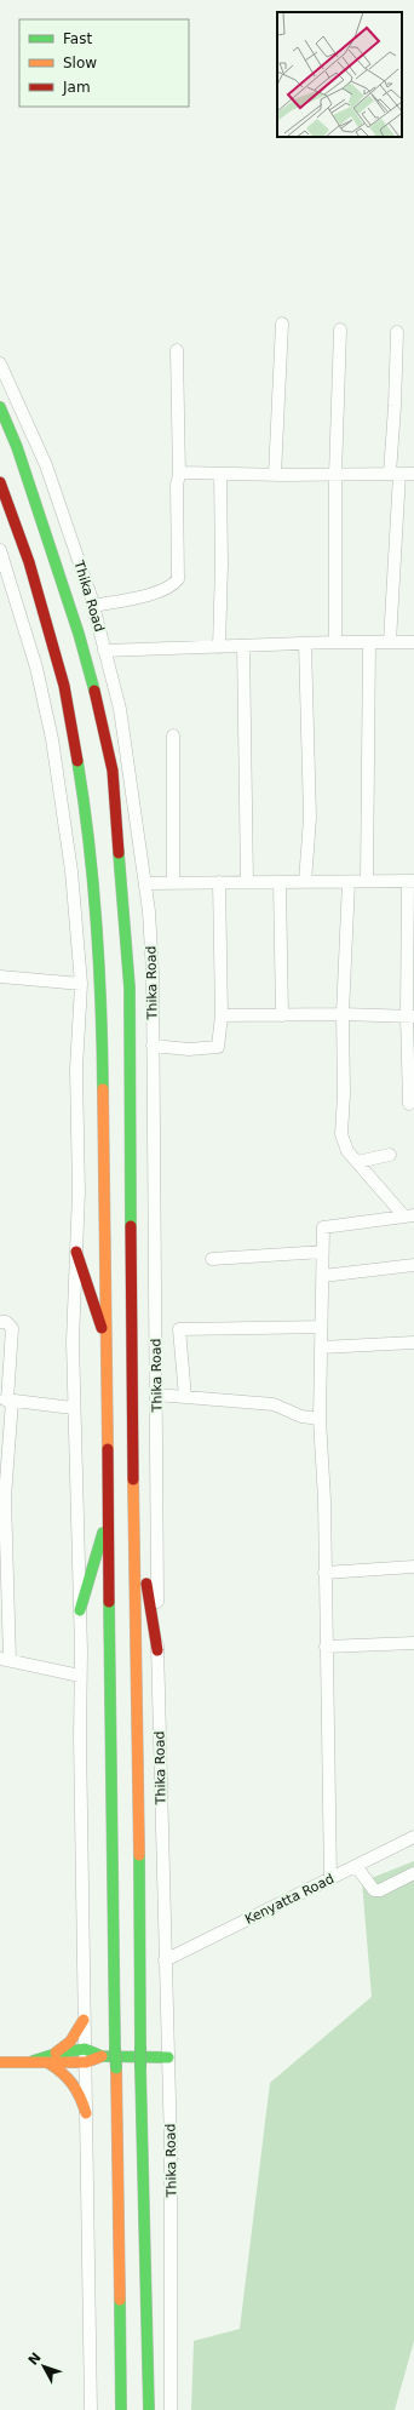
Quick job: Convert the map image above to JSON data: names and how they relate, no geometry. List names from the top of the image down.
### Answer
{
  "streets": {
    "main road": ["Thika Road"],
    "street": ["Kenyatta Road"]
  },
  "crossings": [
    ["Thika Road", "Kenyatta Road"]
  ],
  "legend": ["Fast", "Slow", "Jam"],
  "north": "top left"
}
